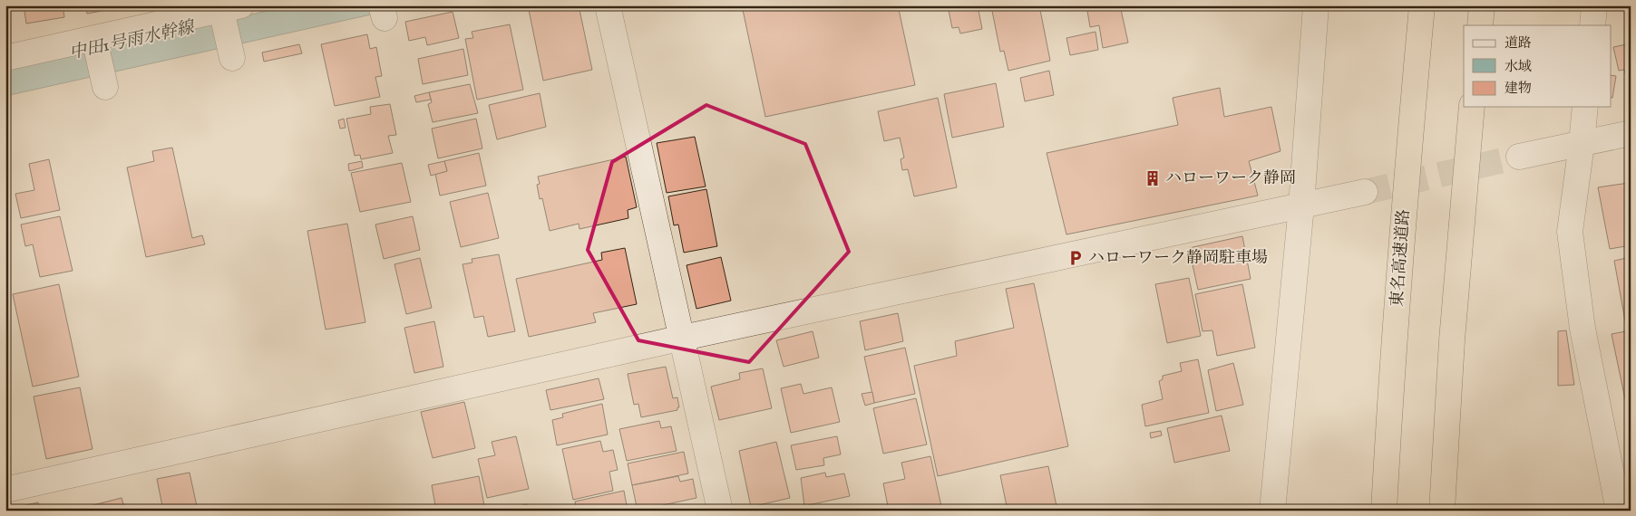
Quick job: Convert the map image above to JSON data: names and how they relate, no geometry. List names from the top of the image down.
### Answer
{
  "streets": {
    "highway": ["東名高速道路"]
  },
  "water": ["中田1号雨水幹線"],
  "places": {
    "building": ["ハローワーク静岡"],
    "parking": ["ハローワーク静岡駐車場"]
  },
  "legend": ["道路", "水域", "建物"]
}
